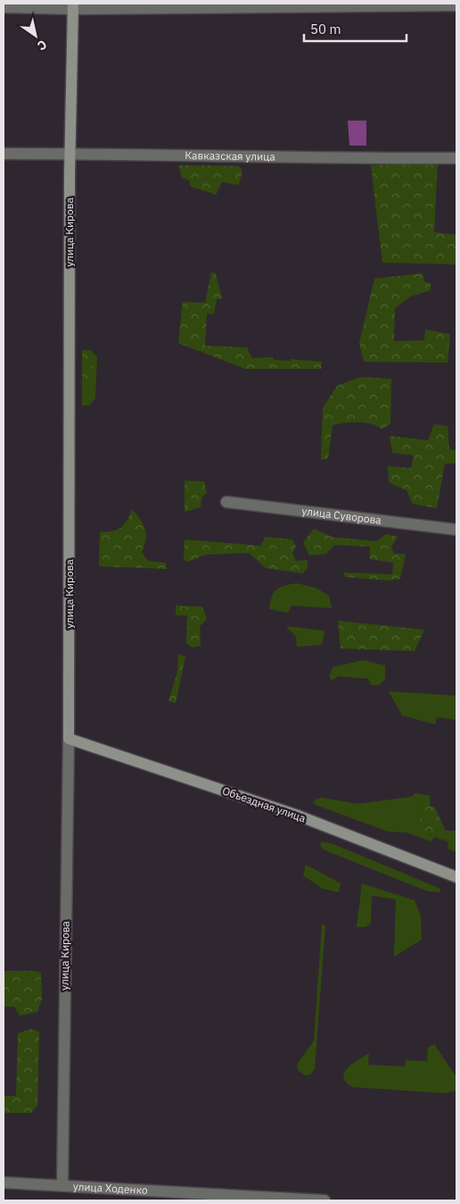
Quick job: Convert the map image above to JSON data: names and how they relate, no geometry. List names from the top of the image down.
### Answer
{
  "streets": {
    "main road": ["улица Кирова", "Объездная улица"],
    "street": ["Кавказская улица", "улица Суворова", "улица Ходенко"]
  },
  "crossings": [
    ["Кавказская улица", "улица Кирова"],
    ["улица Кирова", "Объездная улица"],
    ["улица Кирова", "улица Ходенко"]
  ],
  "scale_bar": "50 m",
  "north": "bottom right"
}
